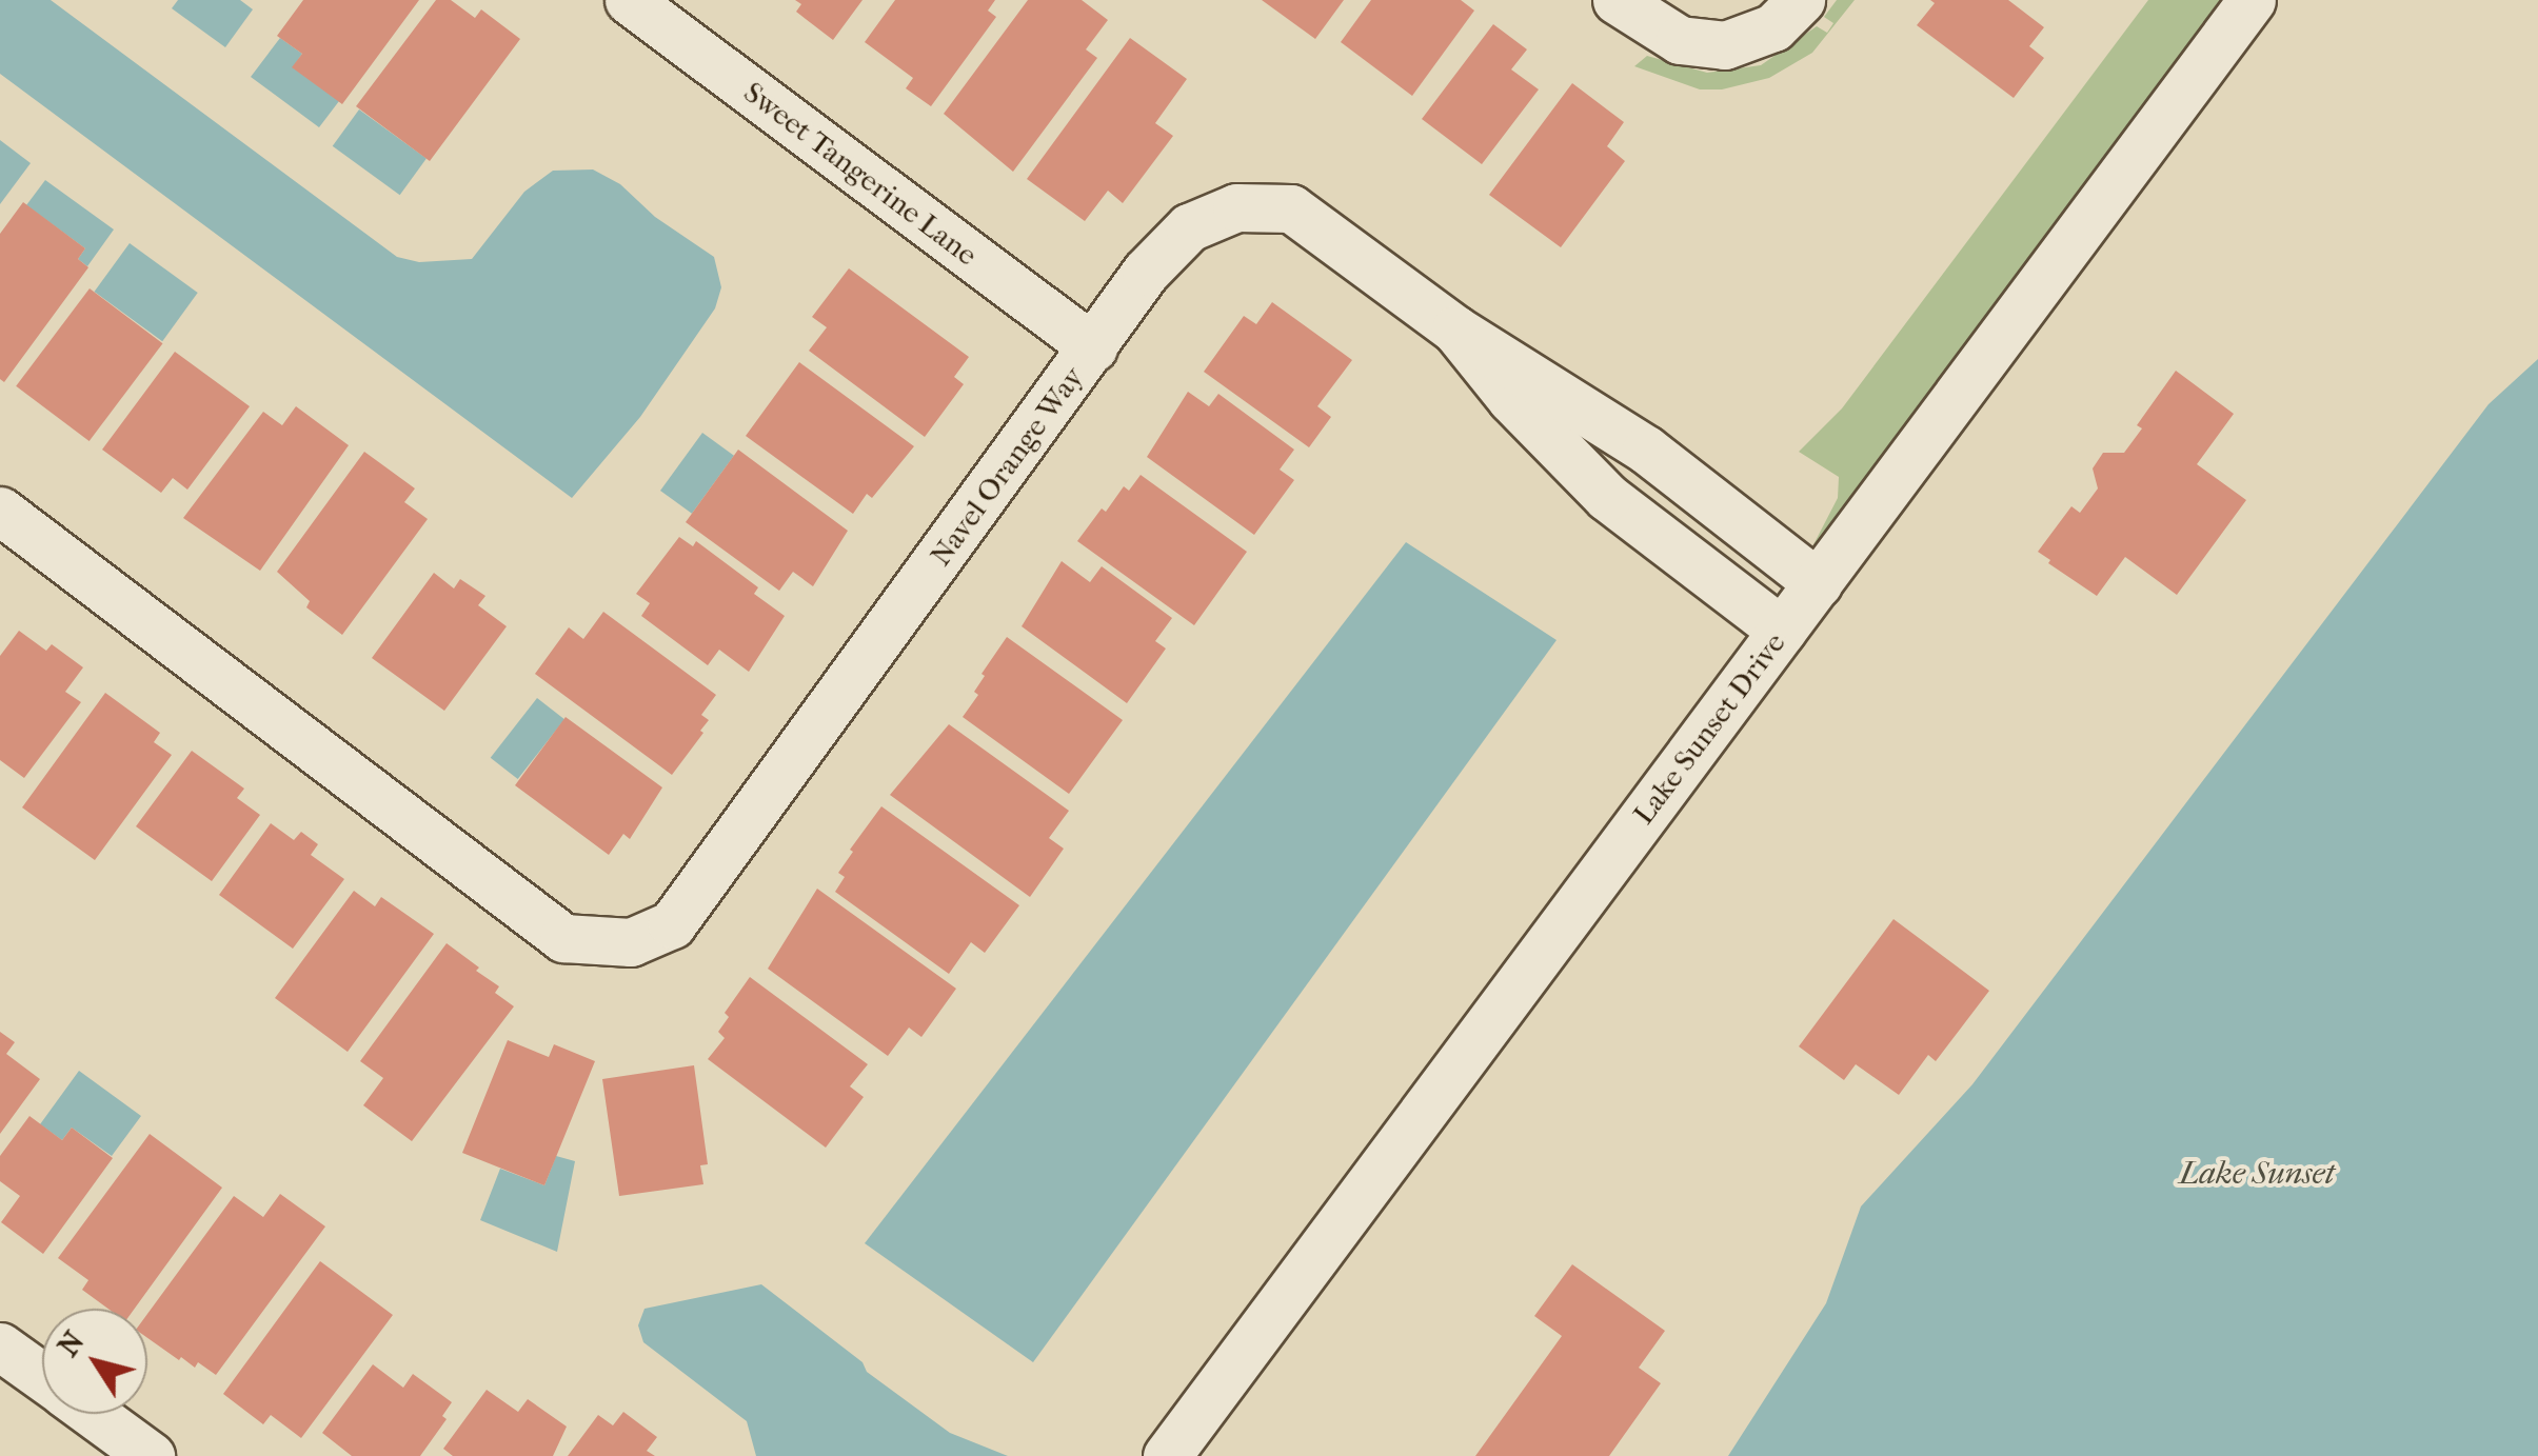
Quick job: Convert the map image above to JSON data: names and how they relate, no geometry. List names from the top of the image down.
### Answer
{
  "streets": {
    "street": ["Sweet Tangerine Lane", "Navel Orange Way", "Lake Sunset Drive"]
  },
  "crossings": [
    ["Sweet Tangerine Lane", "Navel Orange Way"]
  ],
  "water": ["Lake Sunset"],
  "north": "top left"
}
